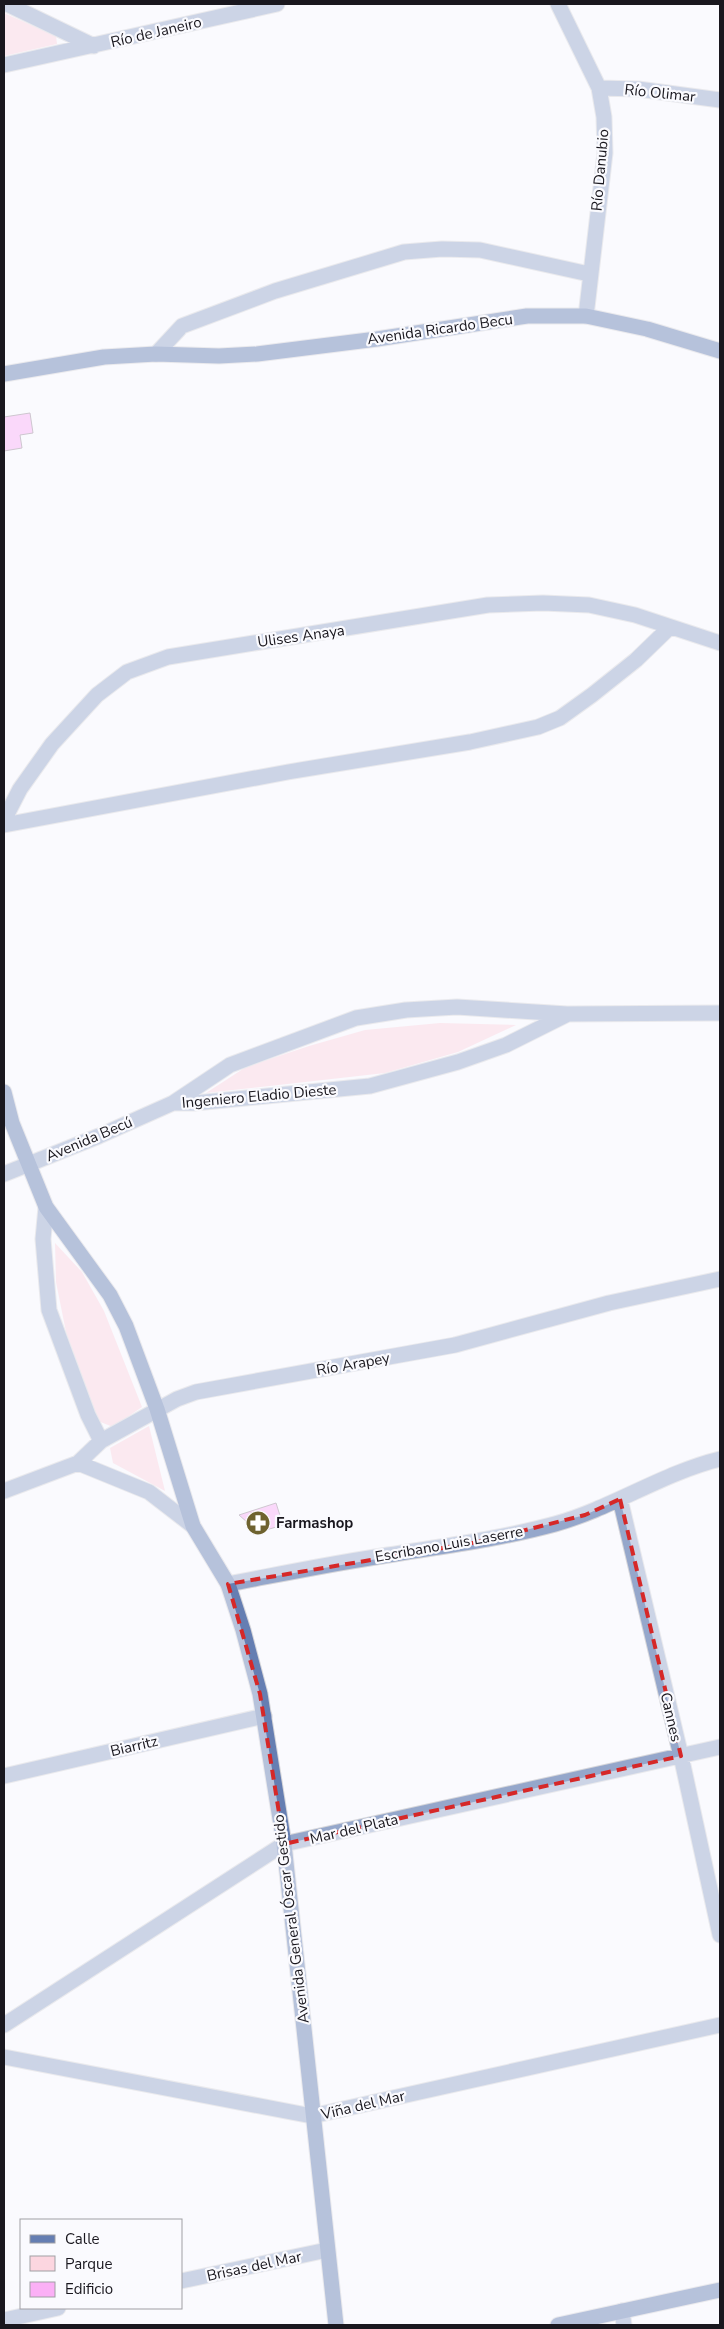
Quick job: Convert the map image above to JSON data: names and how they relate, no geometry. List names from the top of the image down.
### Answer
{
  "streets": {
    "street": [
      "Río de Janeiro",
      "Río Olimar",
      "Río Danubio",
      "Avenida Ricardo Becu",
      "Ulises Anaya",
      "Ingeniero Eladio Dieste",
      "Avenida Becú",
      "Río Arapey",
      "Escribano Luis Laserre",
      "Cannes",
      "Biarritz",
      "Mar del Plata",
      "Avenida General Óscar Gestido",
      "Viña del Mar",
      "Brisas del Mar"
    ]
  },
  "crossings": [
    ["Río Olimar", "Río Danubio"],
    ["Río Danubio", "Avenida Ricardo Becu"],
    ["Ingeniero Eladio Dieste", "Avenida Becú"],
    ["Avenida Becú", "Avenida General Óscar Gestido"],
    ["Río Arapey", "Avenida General Óscar Gestido"],
    ["Escribano Luis Laserre", "Cannes"],
    ["Escribano Luis Laserre", "Avenida General Óscar Gestido"],
    ["Cannes", "Mar del Plata"],
    ["Biarritz", "Avenida General Óscar Gestido"],
    ["Mar del Plata", "Avenida General Óscar Gestido"],
    ["Avenida General Óscar Gestido", "Viña del Mar"],
    ["Avenida General Óscar Gestido", "Brisas del Mar"]
  ],
  "places": {
    "pharmacy": ["Farmashop"]
  },
  "legend": ["Calle", "Parque", "Edificio"]
}
